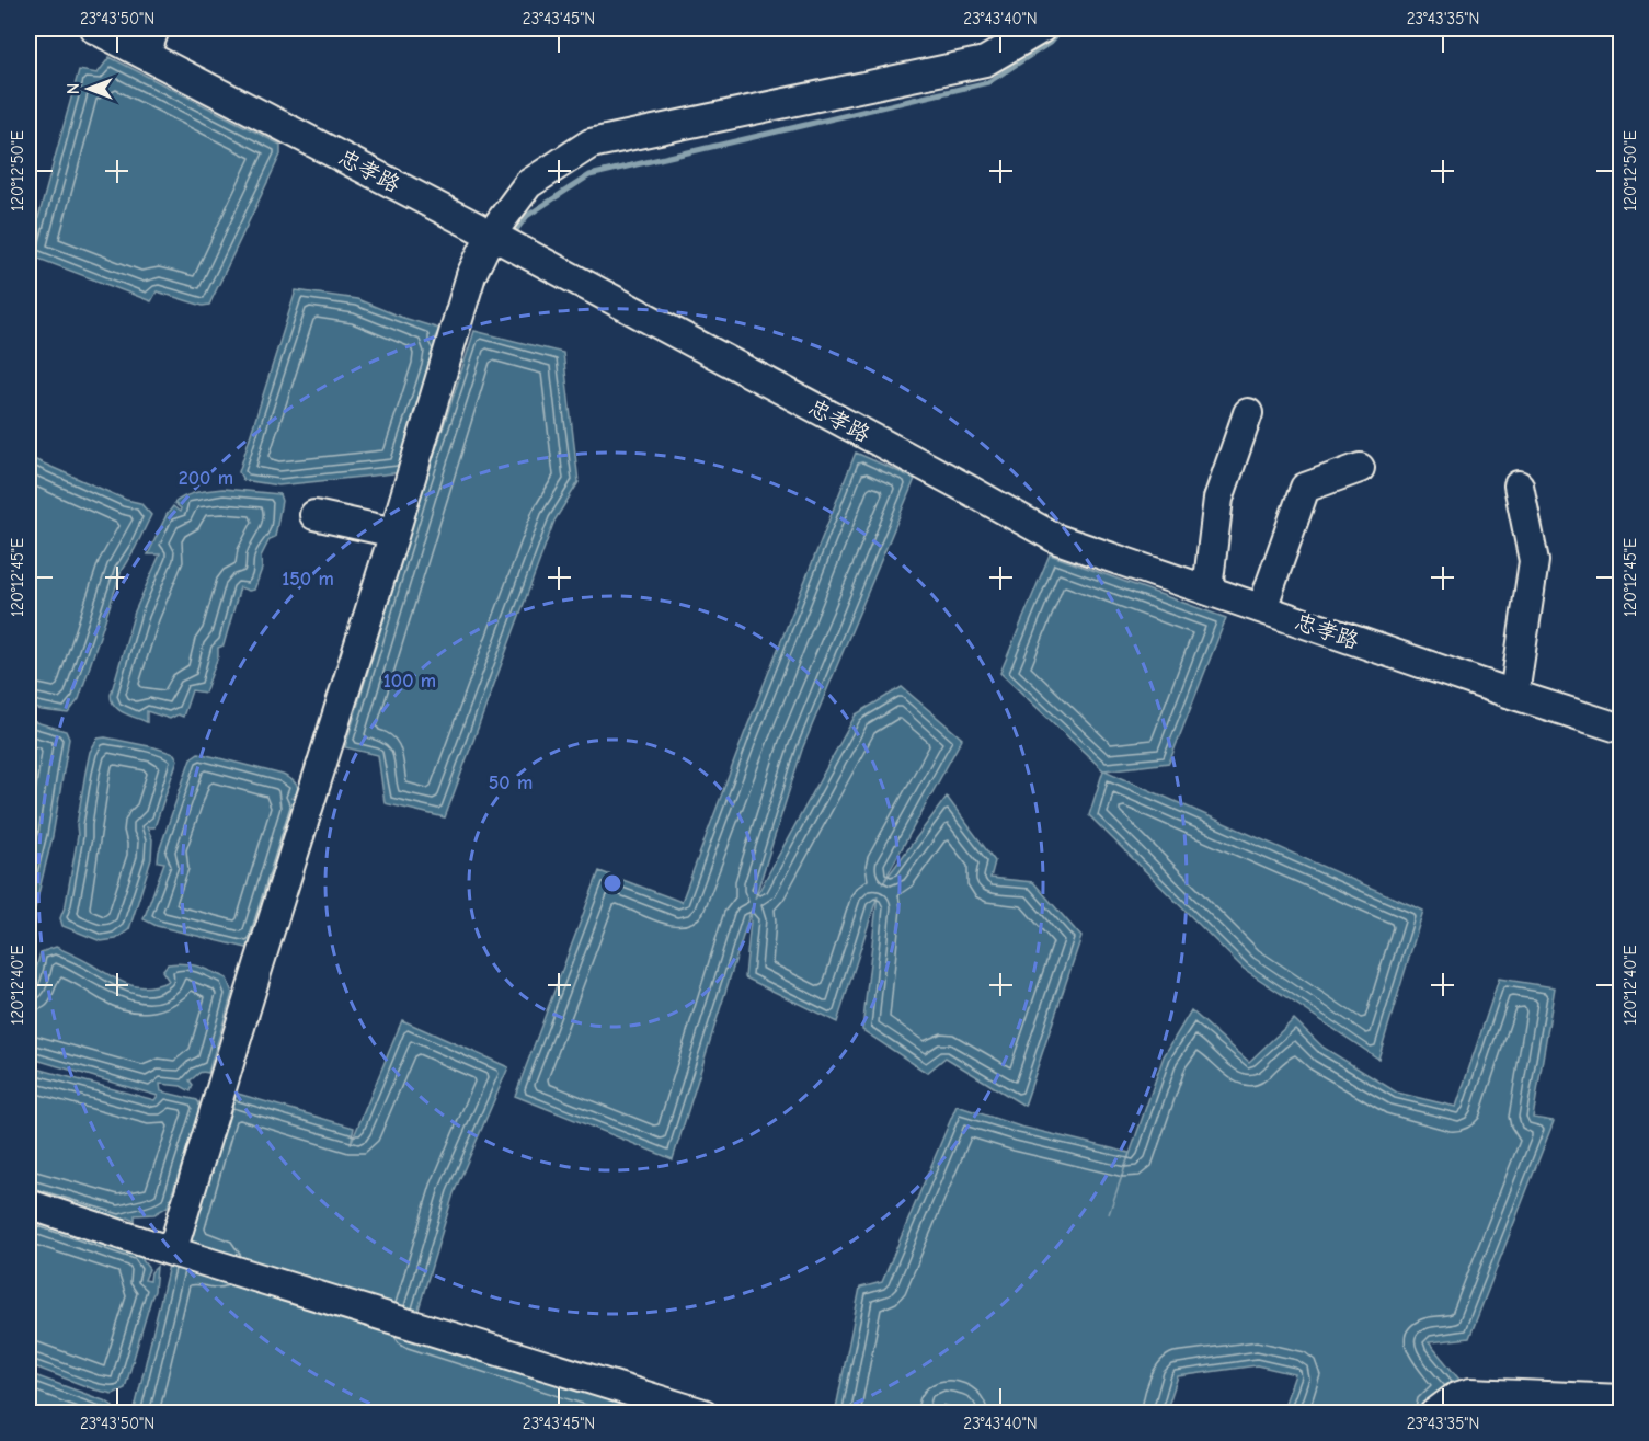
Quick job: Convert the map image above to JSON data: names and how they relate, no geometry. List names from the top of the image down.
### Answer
{
  "streets": {
    "street": ["忠孝路"]
  },
  "north": "left",
  "coordinates": [
    "23°43'50\"N",
    "23°43'45\"N",
    "23°43'40\"N",
    "23°43'35\"N",
    "120°12'50\"E",
    "120°12'45\"E",
    "120°12'40\"E"
  ],
  "rings": [
    "200 m",
    "150 m",
    "100 m",
    "50 m"
  ]
}
